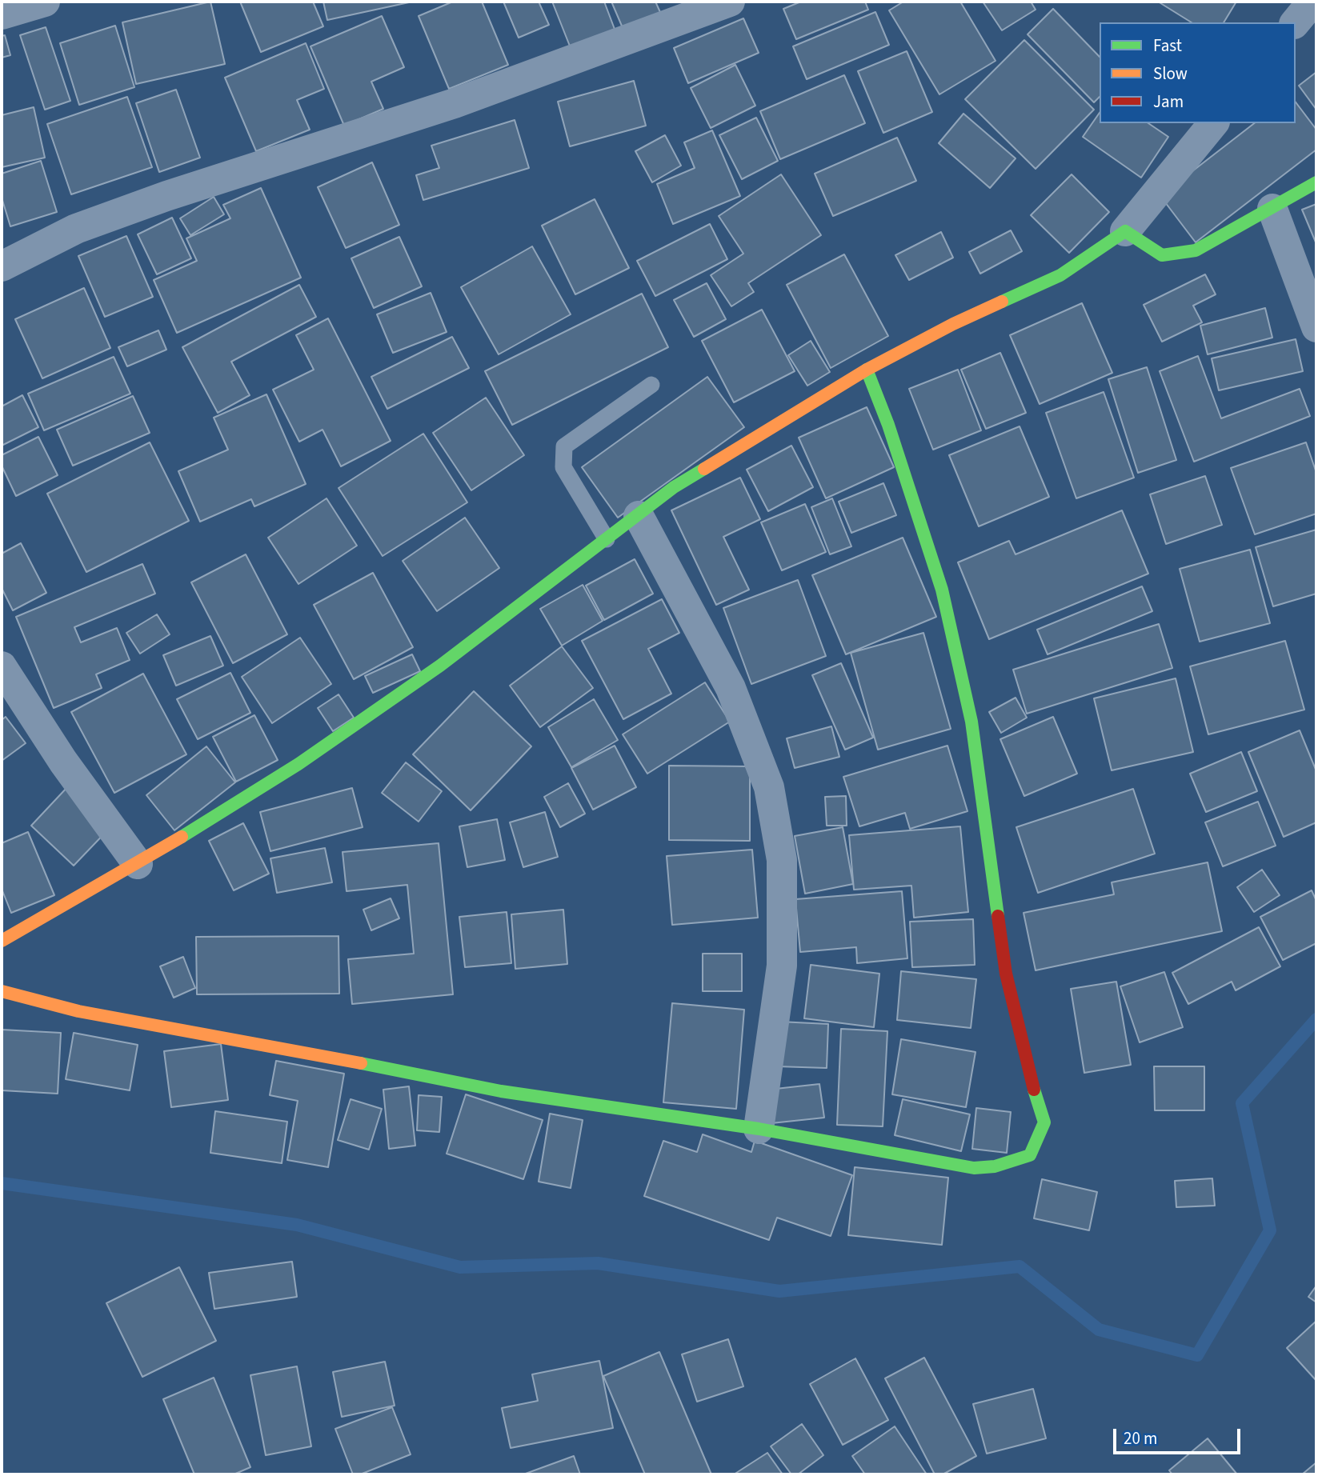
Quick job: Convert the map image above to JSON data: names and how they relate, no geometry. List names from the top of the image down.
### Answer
{
  "legend": ["Fast", "Slow", "Jam"],
  "scale_bar": "20 m"
}
